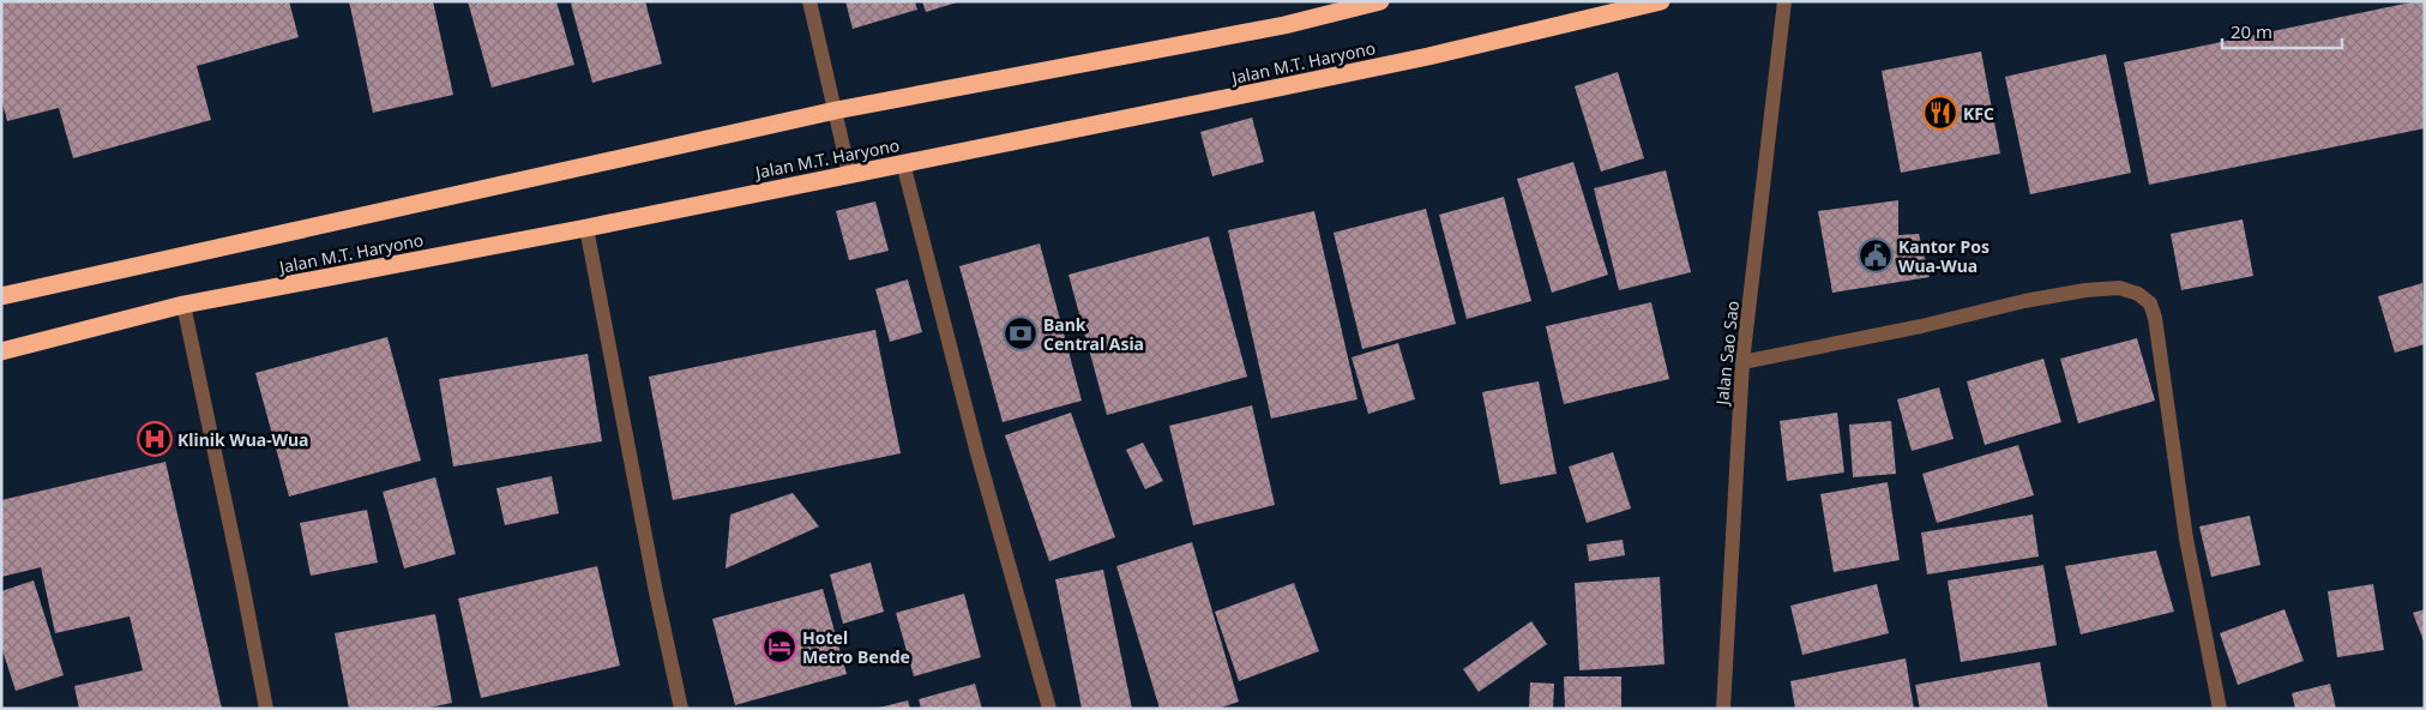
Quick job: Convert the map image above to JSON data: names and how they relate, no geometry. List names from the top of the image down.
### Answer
{
  "streets": {
    "highway": ["Jalan M.T. Haryono"],
    "street": ["Jalan Sao Sao"]
  },
  "places": {
    "restaurant": ["KFC"],
    "public building": ["Kantor Pos Wua-Wua"],
    "bank": ["Bank Central Asia"],
    "hospital": ["Klinik Wua-Wua"],
    "hotel": ["Hotel Metro Bende"]
  },
  "scale_bar": "20 m"
}
